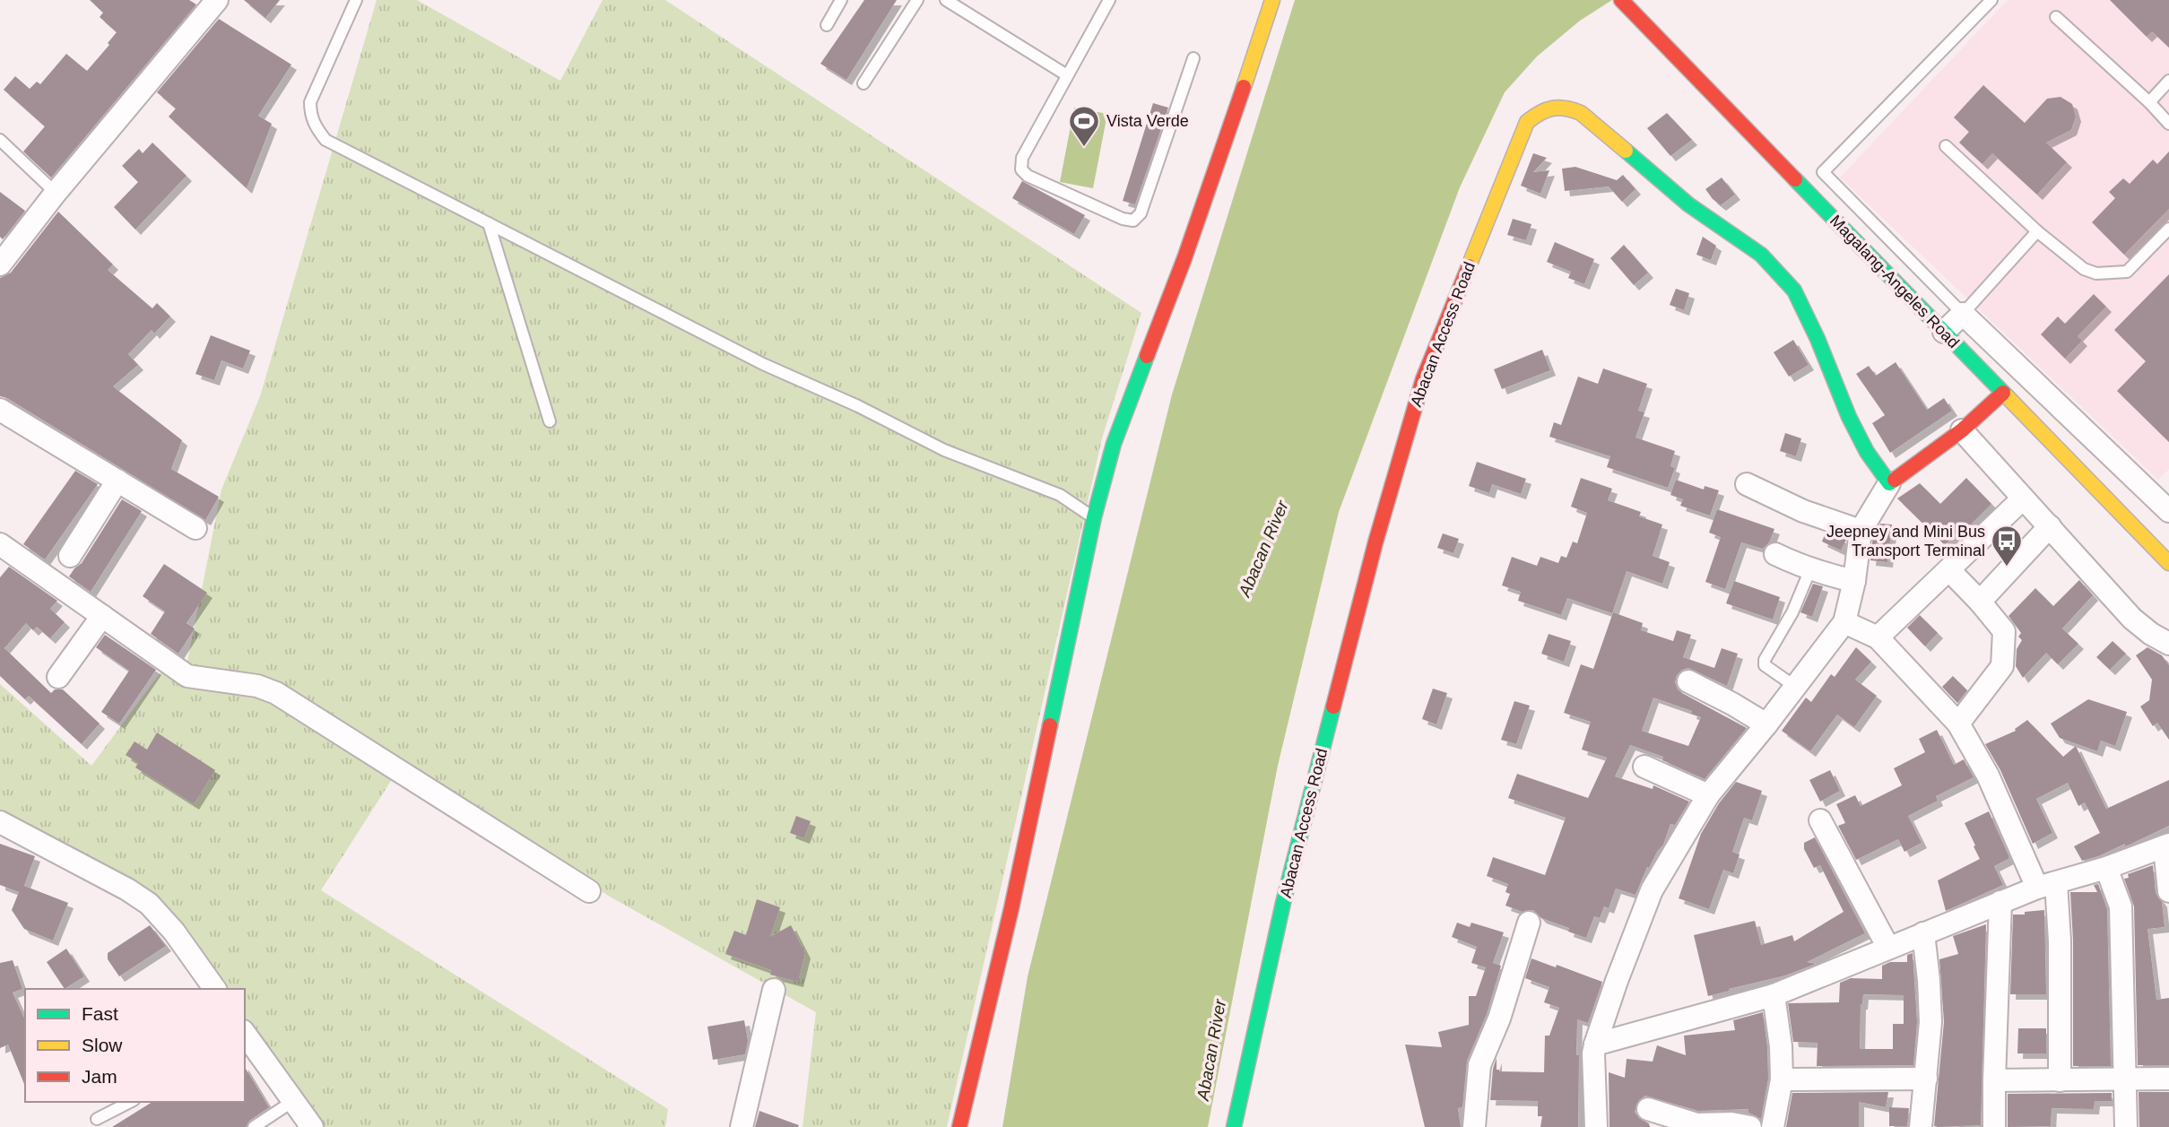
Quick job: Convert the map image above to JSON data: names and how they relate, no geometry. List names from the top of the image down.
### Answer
{
  "streets": {
    "street": ["Magalang-Angeles Road", "Abacan Access Road"]
  },
  "water": ["Abacan River"],
  "places": {
    "sports": ["Vista Verde"],
    "bus stop": ["Jeepney and Mini Bus Transport Terminal"]
  },
  "legend": ["Fast", "Slow", "Jam"]
}
